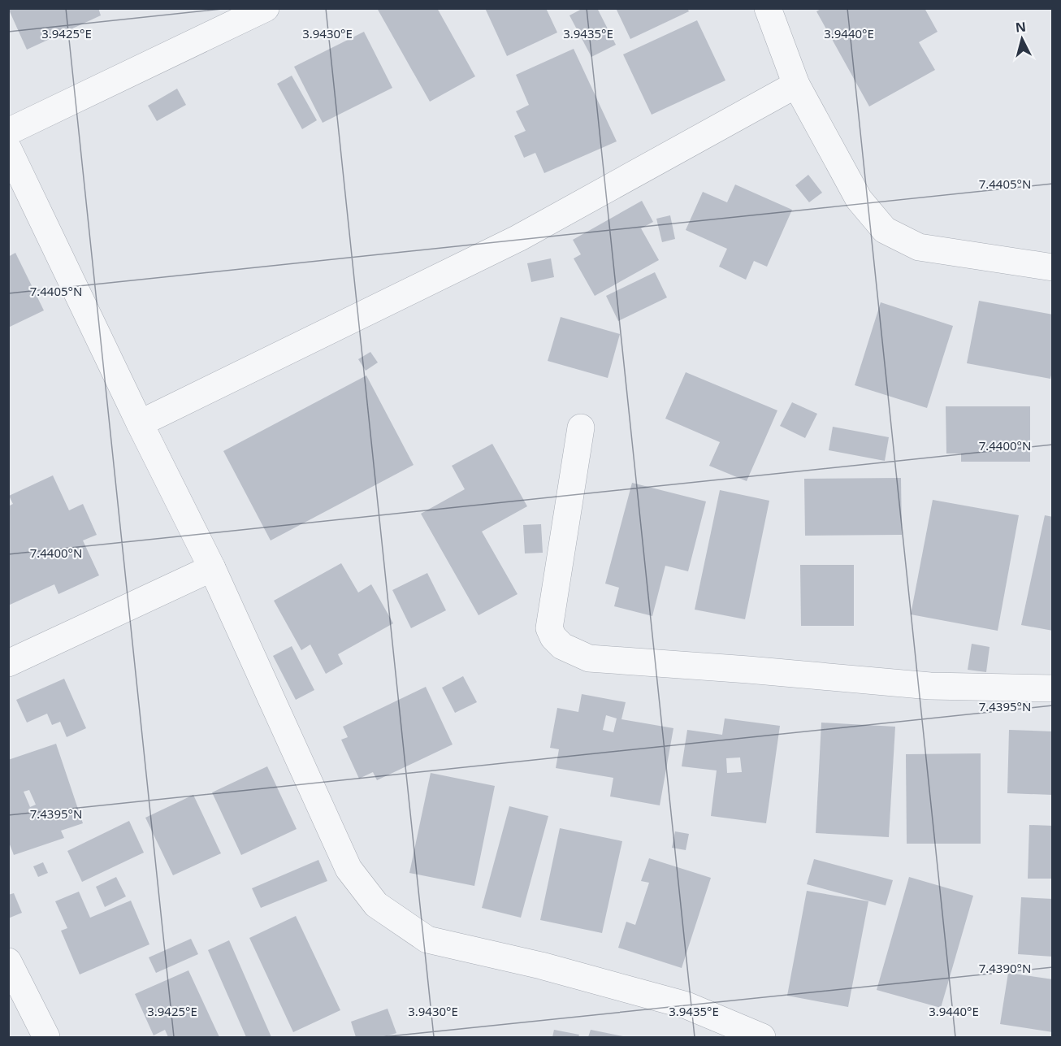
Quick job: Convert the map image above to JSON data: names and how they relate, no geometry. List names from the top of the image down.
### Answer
{
  "north": "top",
  "coordinates": [
    "3.9425°E",
    "3.9430°E",
    "3.9435°E",
    "3.9440°E",
    "7.4405°N",
    "7.4400°N",
    "7.4395°N",
    "7.4390°N"
  ]
}
